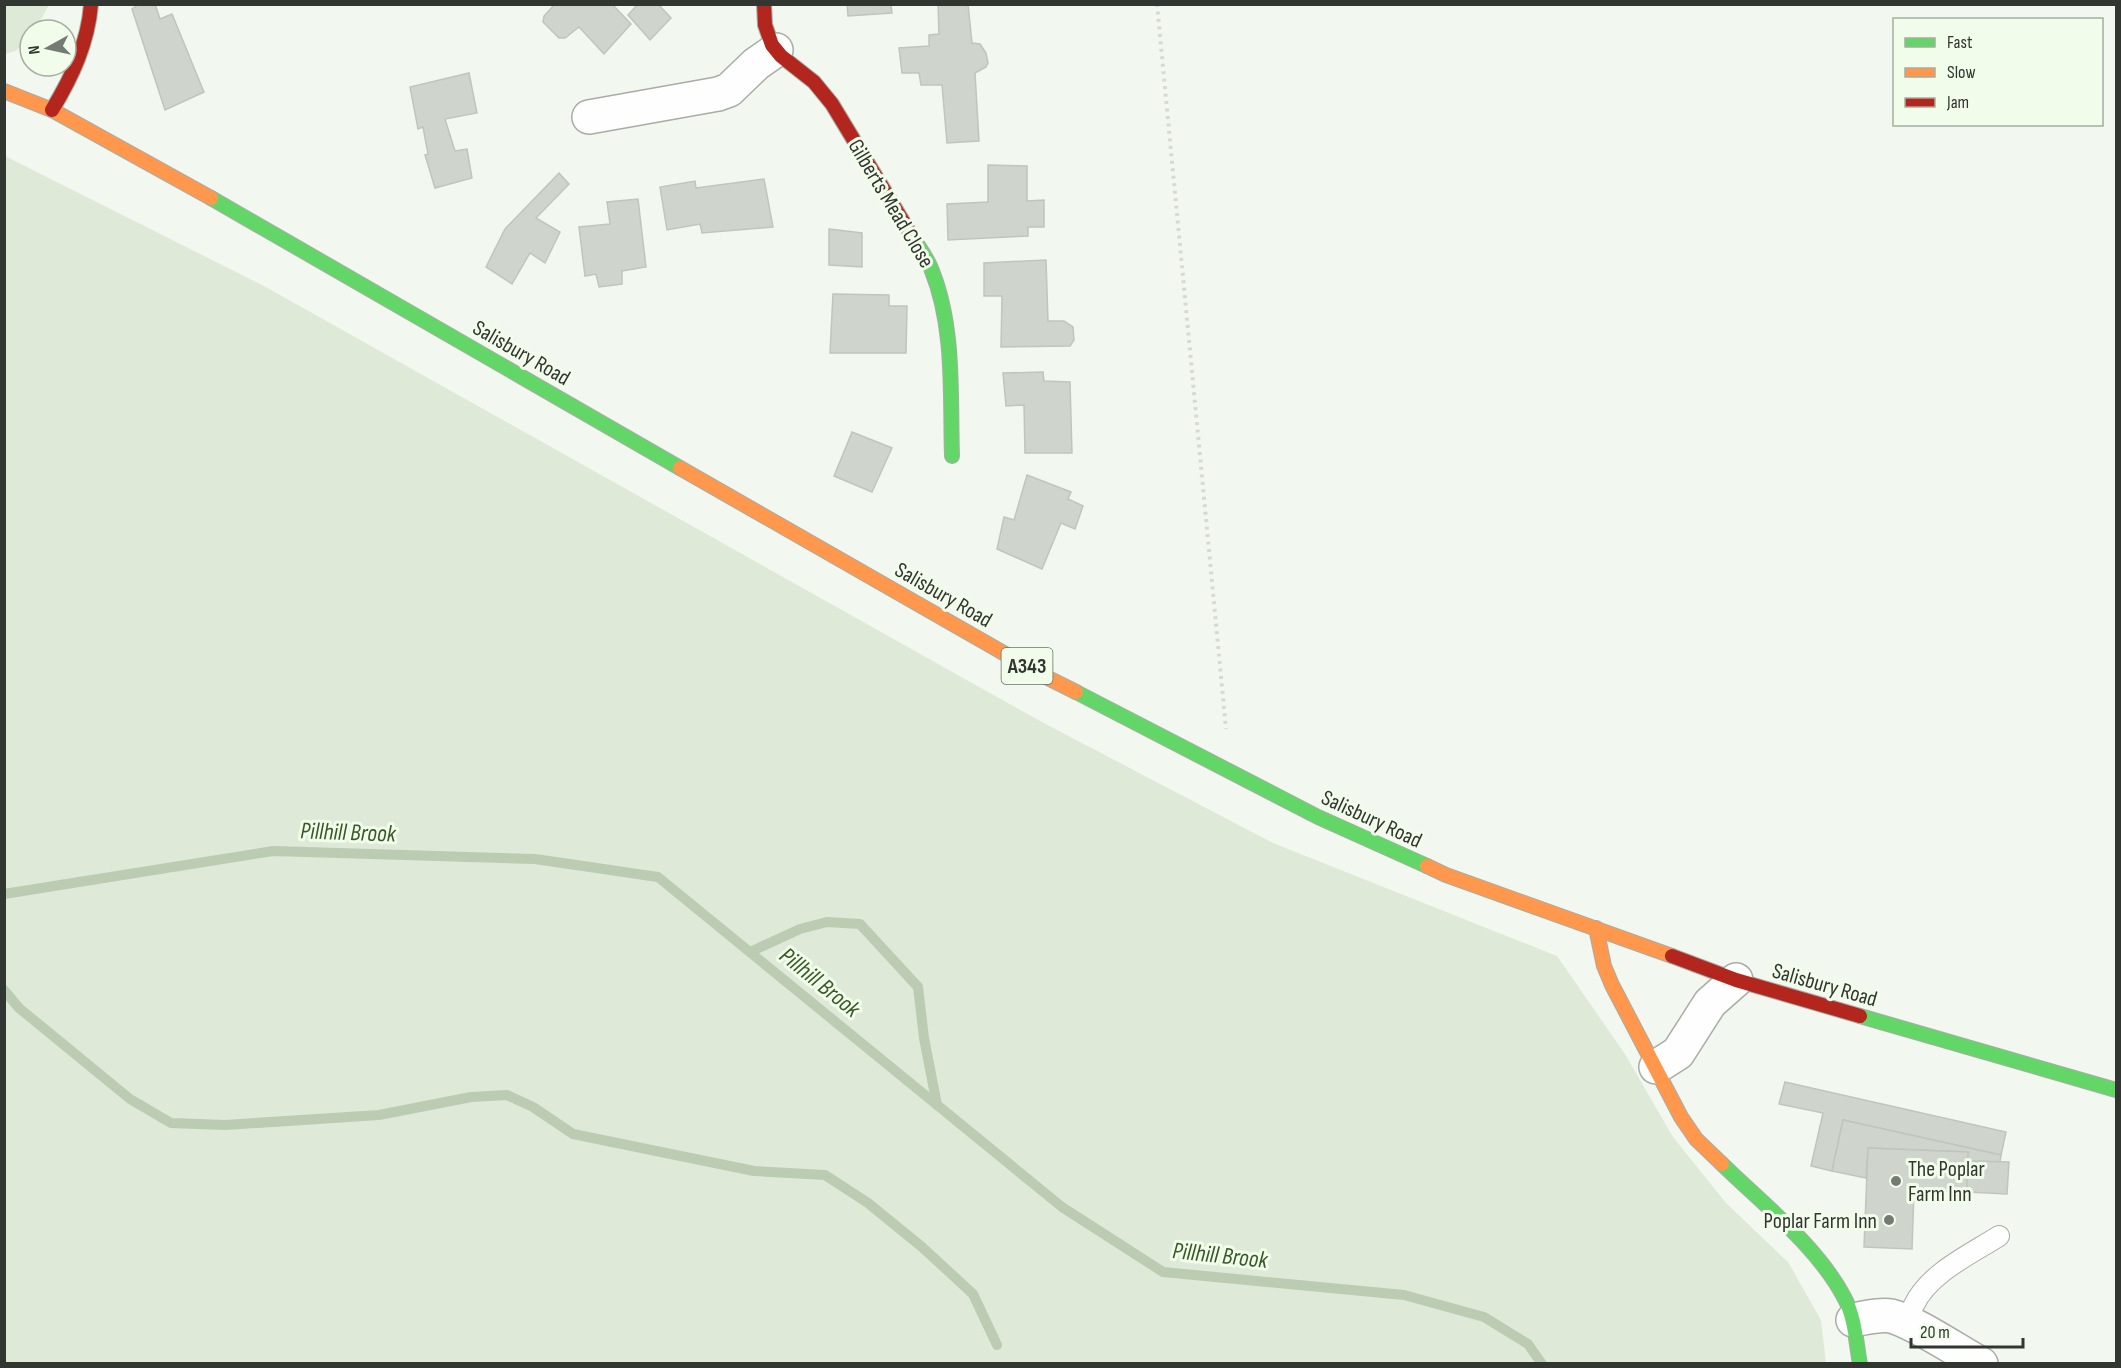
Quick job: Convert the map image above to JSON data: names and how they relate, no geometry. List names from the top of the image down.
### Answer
{
  "streets": {
    "main road": ["Gilberts Mead Close", "Salisbury Road", "A343"]
  },
  "water": ["Pillhill Brook"],
  "places": ["The Poplar Farm Inn", "Poplar Farm Inn"],
  "legend": ["Fast", "Slow", "Jam"],
  "scale_bar": "20 m",
  "north": "left"
}
